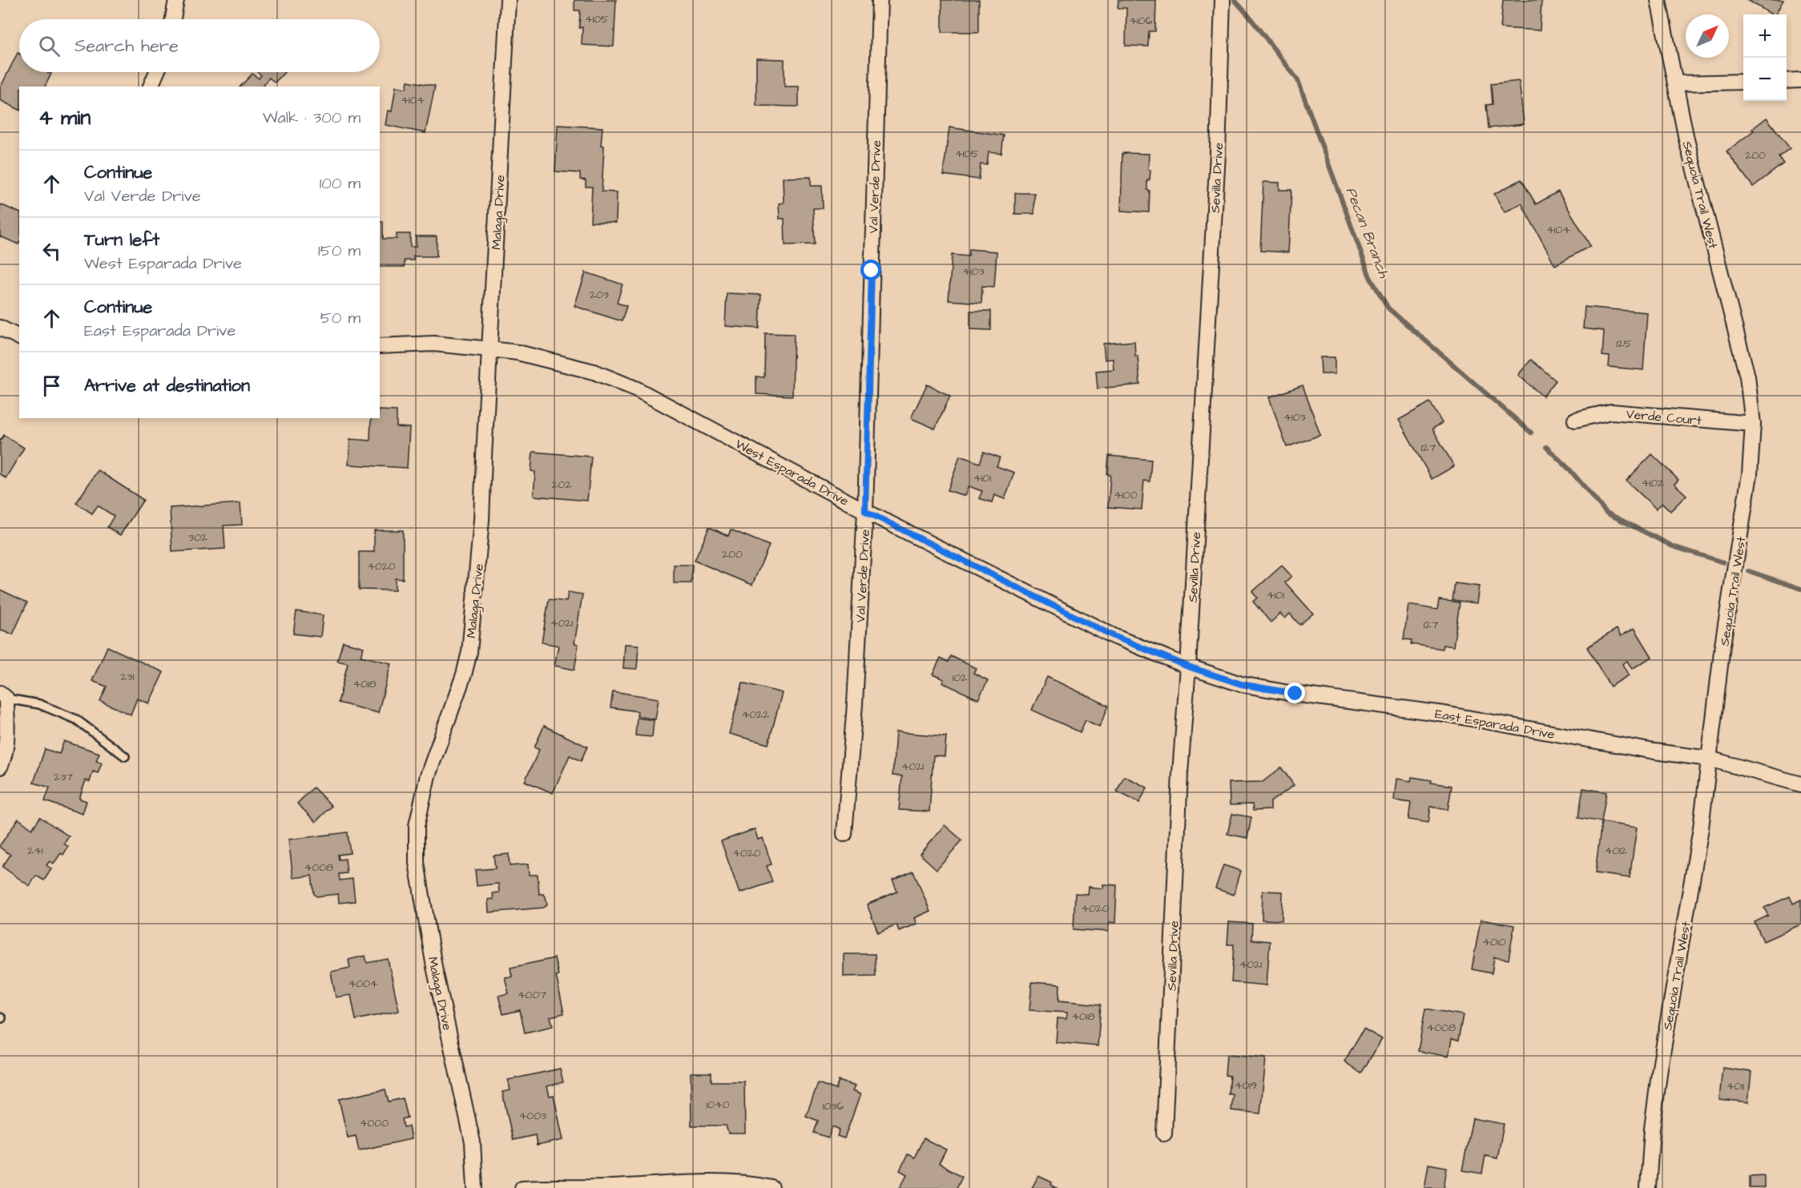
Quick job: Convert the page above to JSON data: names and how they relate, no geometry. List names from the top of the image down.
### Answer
{
  "streets": {
    "street": [
      "Sevilla Drive",
      "Val Verde Drive",
      "Sequoia Trail West",
      "Malaga Drive",
      "Verde Court",
      "West Esparada Drive",
      "East Esparada Drive"
    ]
  },
  "crossings": [
    ["Sevilla Drive", "West Esparada Drive"],
    ["Sevilla Drive", "East Esparada Drive"],
    ["Val Verde Drive", "West Esparada Drive"],
    ["Sequoia Trail West", "Verde Court"],
    ["Sequoia Trail West", "East Esparada Drive"],
    ["Malaga Drive", "West Esparada Drive"],
    ["West Esparada Drive", "East Esparada Drive"]
  ],
  "water": ["Pecan Branch"],
  "house_numbers": [
    "4105",
    "4106",
    "4104",
    "4105",
    "200",
    "4104",
    "4103",
    "203",
    "125",
    "4103",
    "127",
    "4101",
    "4102",
    "202",
    "4100",
    "302",
    "200",
    "4020",
    "4101",
    "4021",
    "127",
    "231",
    "102",
    "4018",
    "4022",
    "4021",
    "237",
    "241",
    "4012",
    "4020",
    "4008",
    "4020",
    "4010",
    "4021",
    "4004",
    "4007",
    "4018",
    "4008",
    "4019",
    "4011",
    "1040",
    "1036",
    "4003",
    "4000"
  ],
  "north": "top right",
  "page": {
    "map_buttons": ["+", "−"],
    "search": "Search here",
    "heading": ["4 min", "Walk · 300 m"],
    "list": [
      ["Continue", "Val Verde Drive", "100 m"],
      ["Turn left", "West Esparada Drive", "150 m"],
      ["Continue", "East Esparada Drive", "50 m"],
      "Arrive at destination"
    ]
  }
}
